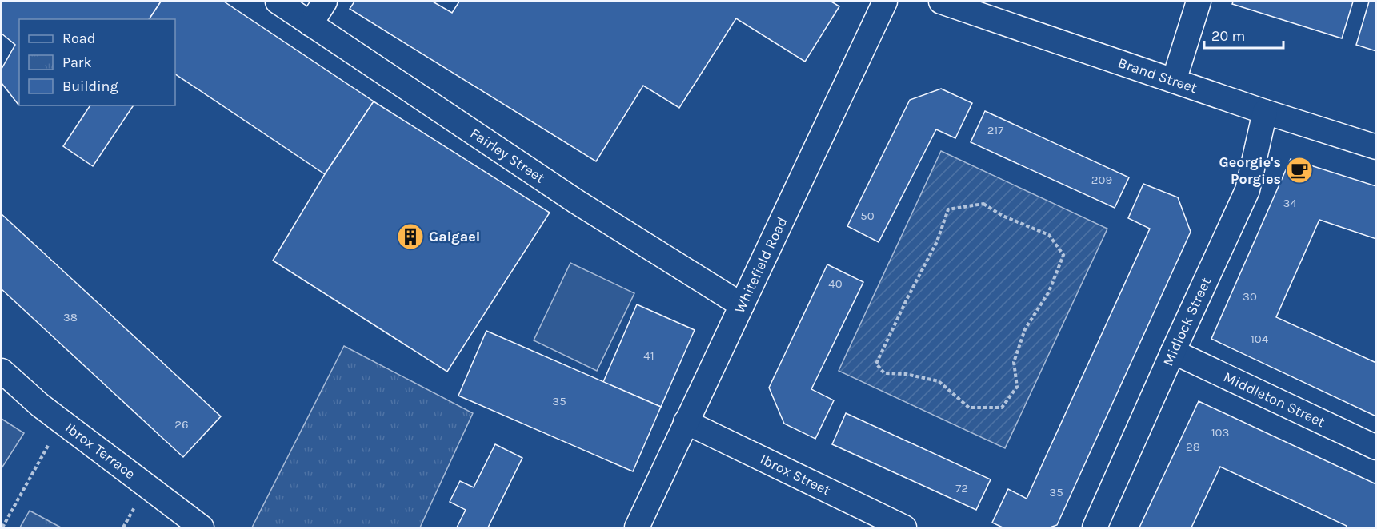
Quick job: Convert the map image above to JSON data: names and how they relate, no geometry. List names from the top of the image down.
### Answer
{
  "streets": {
    "street": [
      "Brand Street",
      "Fairley Street",
      "Whitefield Road",
      "Midlock Street",
      "Middleton Street",
      "Ibrox Terrace",
      "Ibrox Street"
    ]
  },
  "crossings": [
    ["Brand Street", "Midlock Street"],
    ["Fairley Street", "Whitefield Road"],
    ["Whitefield Road", "Ibrox Street"],
    ["Midlock Street", "Middleton Street"]
  ],
  "places": {
    "cafe": ["Georgie's Porgies"],
    "building": ["Galgael"]
  },
  "house_numbers": [
    "217",
    "209",
    "34",
    "50",
    "40",
    "30",
    "38",
    "104",
    "41",
    "35",
    "26",
    "103",
    "28",
    "72",
    "35"
  ],
  "legend": ["Road", "Park", "Building"],
  "scale_bar": "20 m"
}
